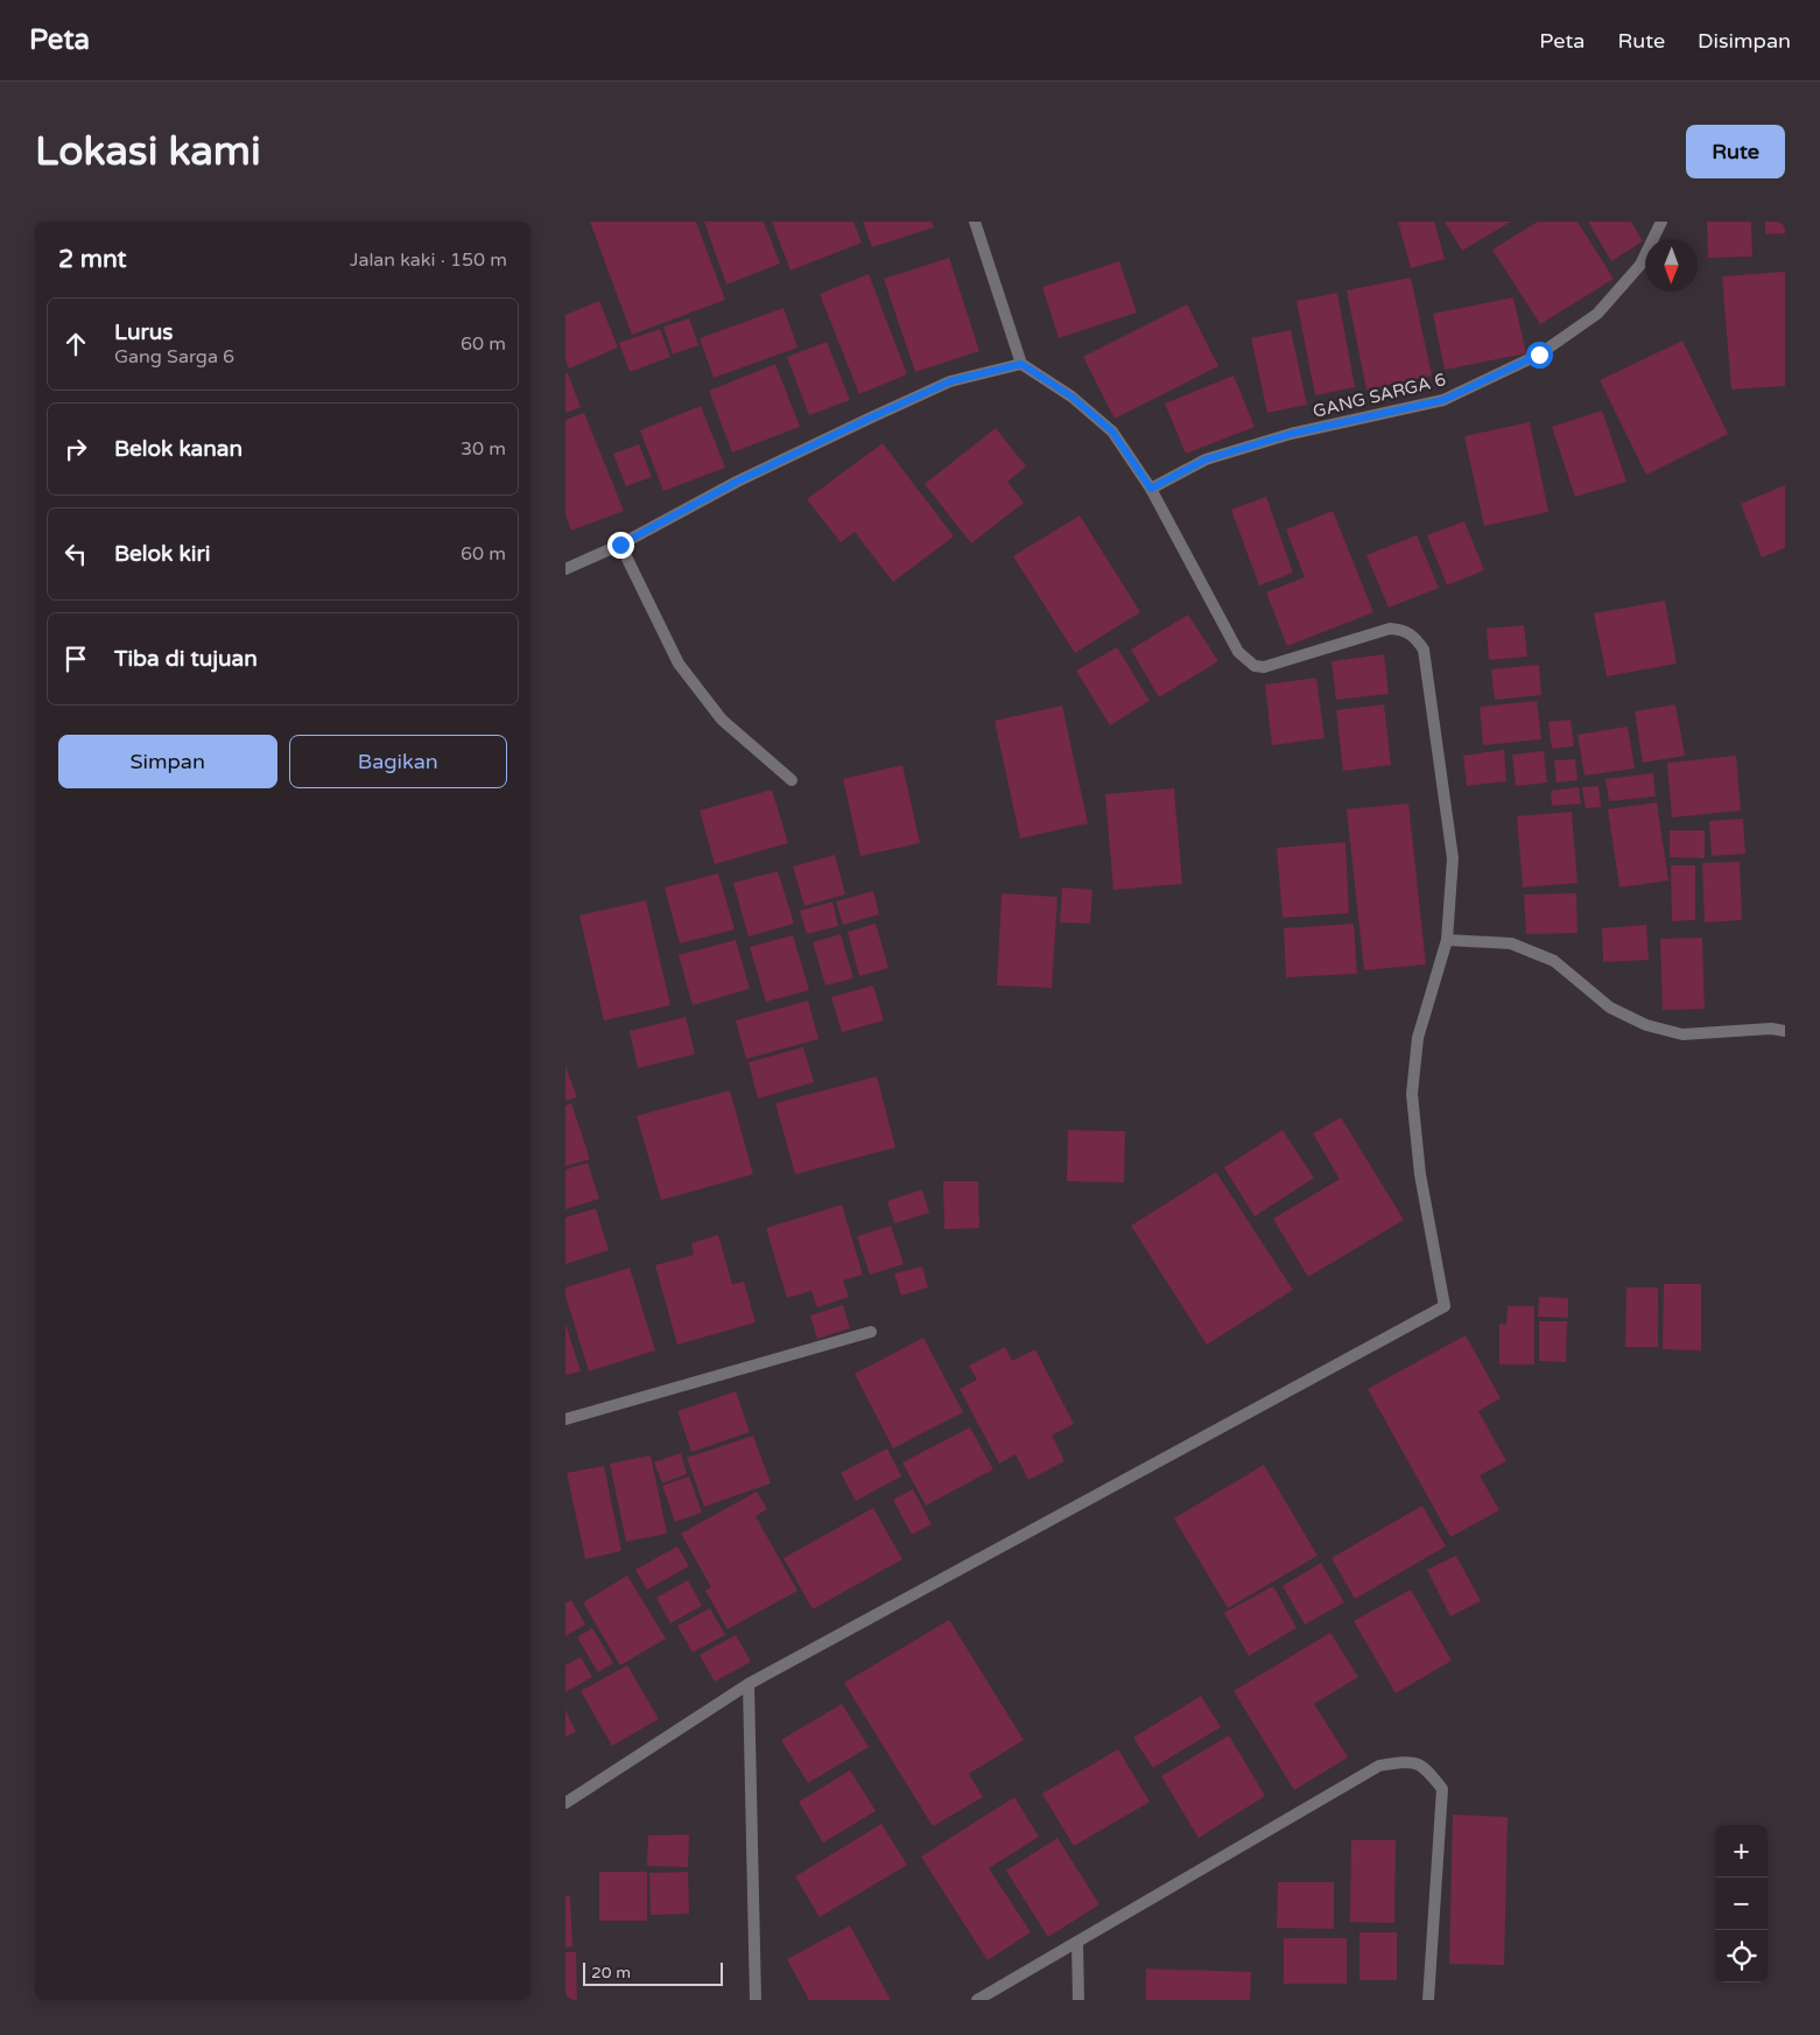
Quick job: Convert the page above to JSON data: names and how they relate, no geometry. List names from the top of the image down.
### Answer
{
  "streets": {
    "street": ["GANG SARGA 6"]
  },
  "scale_bar": "20 m",
  "north": "bottom",
  "page": {
    "header": "Peta",
    "nav": ["Peta", "Rute", "Disimpan"],
    "buttons": [
      "Rute",
      ["Simpan", "Bagikan"]
    ],
    "title": "Lokasi kami",
    "heading": ["2 mnt", "Jalan kaki · 150 m"],
    "list": [
      ["Lurus", "Gang Sarga 6", "60 m"],
      ["Belok kanan", "30 m"],
      ["Belok kiri", "60 m"],
      "Tiba di tujuan"
    ],
    "map_buttons": ["+", "−"],
    "scale": "20 m"
  }
}
